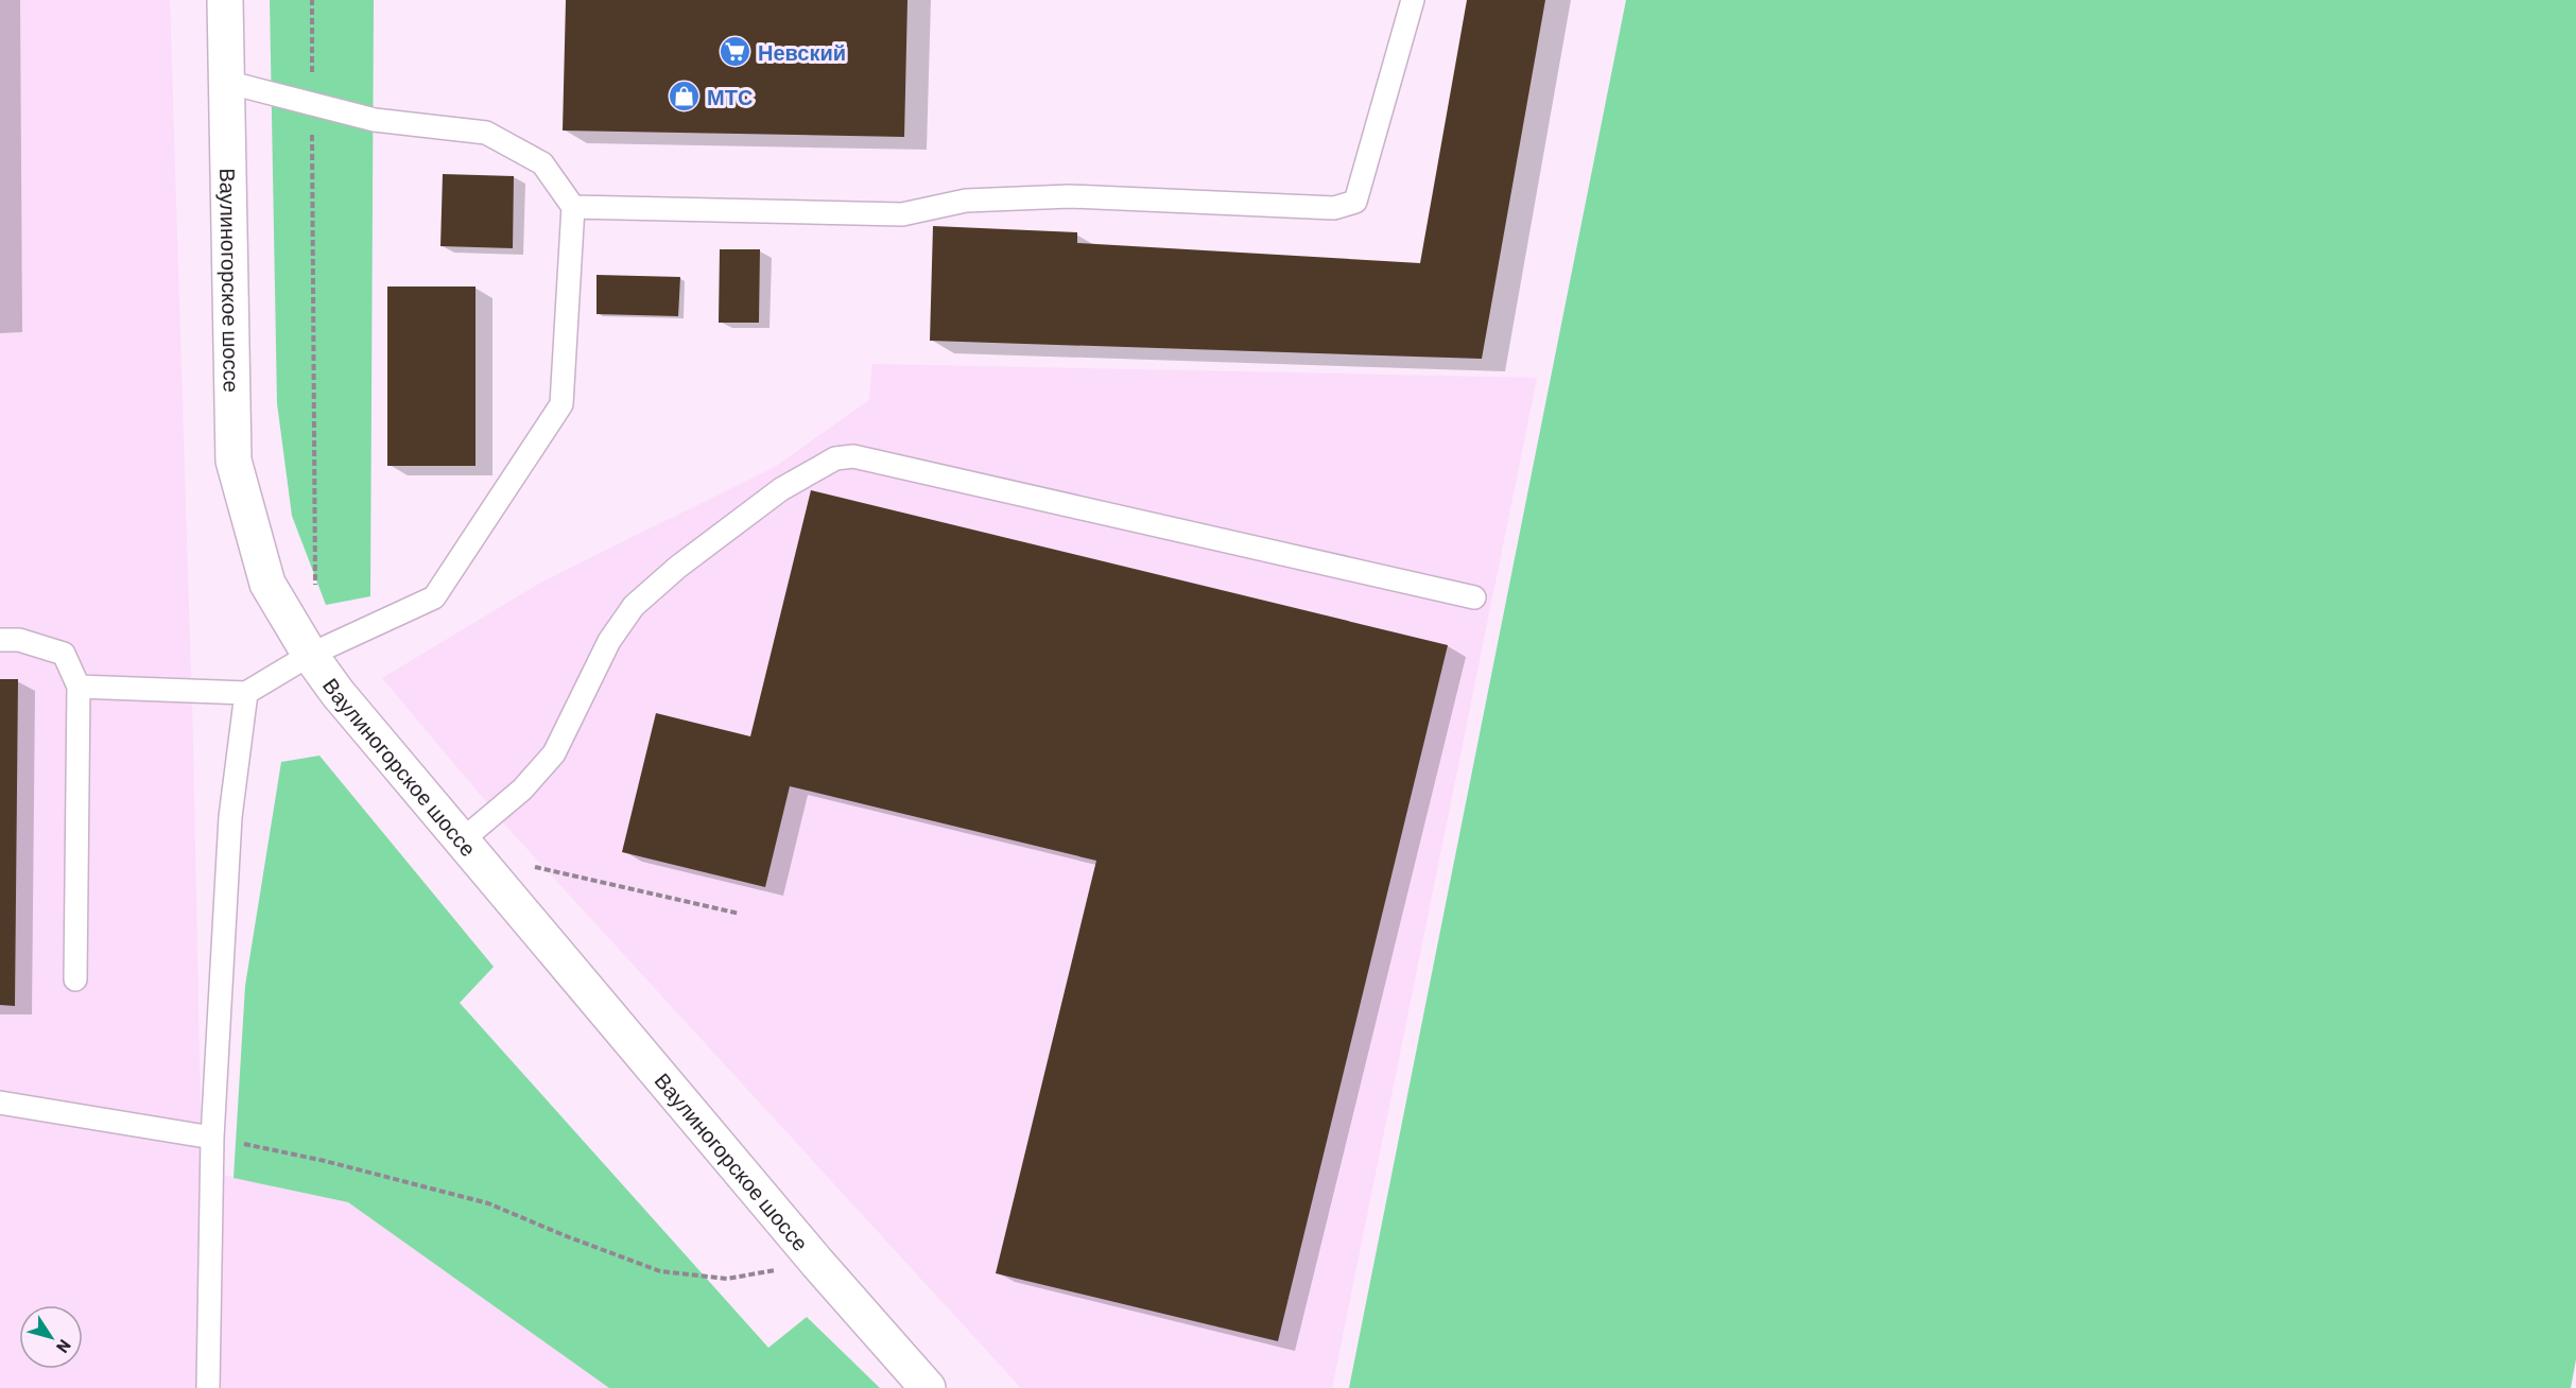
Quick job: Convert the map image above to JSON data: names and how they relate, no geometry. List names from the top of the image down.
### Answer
{
  "streets": {
    "street": ["Ваулиногорское шоссе"]
  },
  "places": {
    "supermarket": ["Невский"],
    "shop": ["МТС"]
  },
  "north": "bottom right"
}
